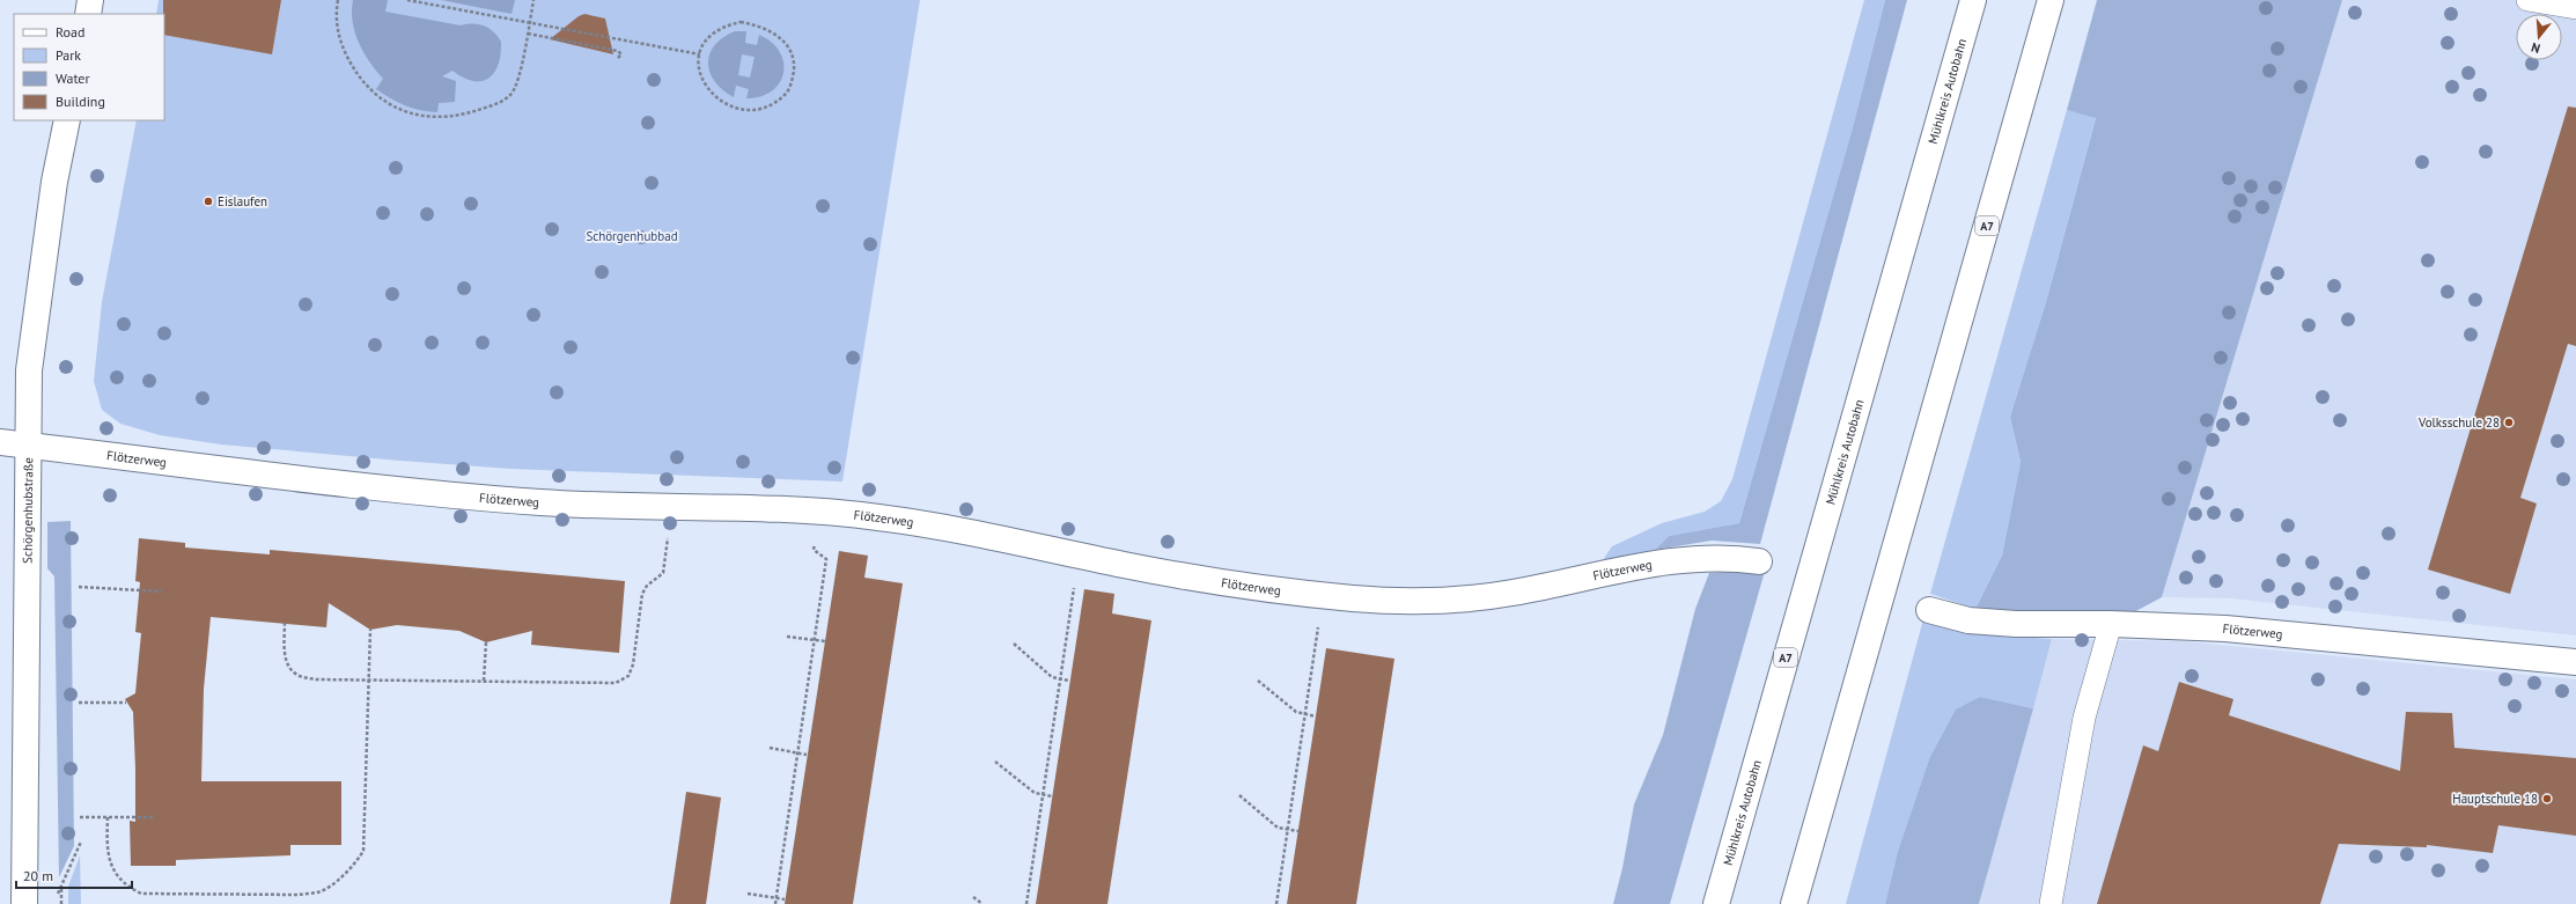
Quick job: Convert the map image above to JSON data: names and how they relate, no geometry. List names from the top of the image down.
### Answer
{
  "streets": {
    "main road": [
      "Mühlkreis Autobahn",
      "A7",
      "Flötzerweg",
      "Schörgenhubstraße"
    ]
  },
  "crossings": [
    ["Flötzerweg", "Schörgenhubstraße"]
  ],
  "parks": ["Schörgenhubbad"],
  "places": ["Eislaufen", "Volksschule 28", "Hauptschule 18"],
  "legend": [
    "Road",
    "Park",
    "Water",
    "Building"
  ],
  "scale_bar": "20 m",
  "north": "bottom"
}
